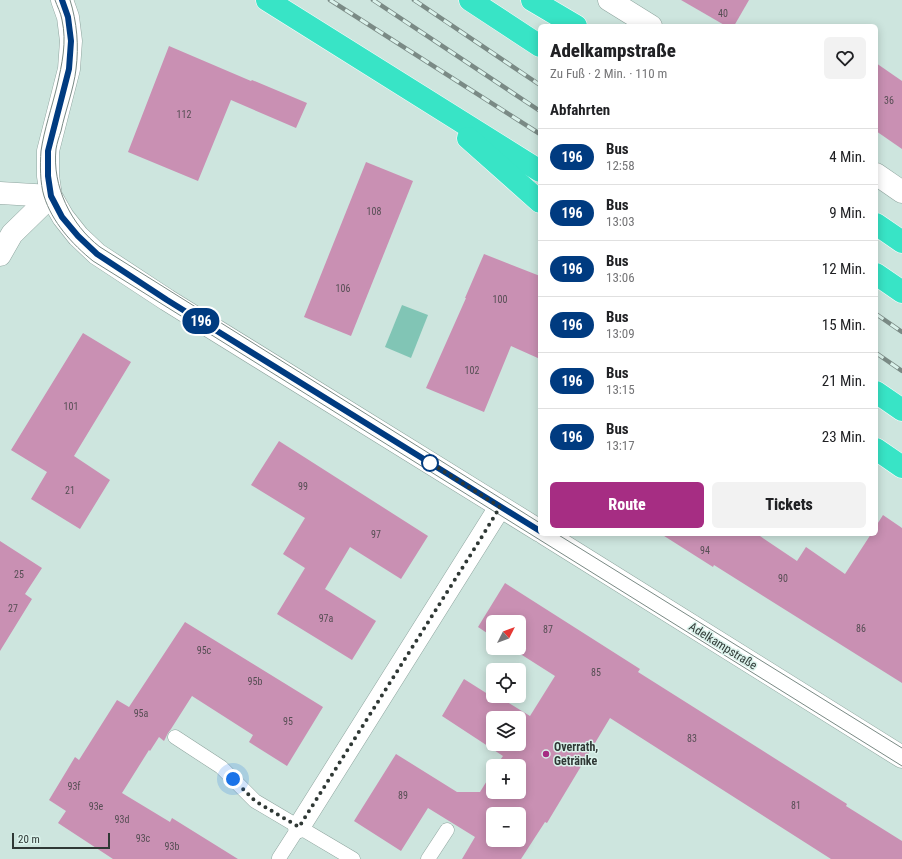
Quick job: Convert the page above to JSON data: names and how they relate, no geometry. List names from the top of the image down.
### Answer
{
  "streets": {
    "street": ["Adelkampstraße"]
  },
  "places": ["Overrath, Getränke"],
  "lines": ["bus line 196"],
  "house_numbers": [
    "40",
    "36",
    "112",
    "108",
    "106",
    "100",
    "102",
    "101",
    "99",
    "21",
    "97",
    "94",
    "25",
    "90",
    "27",
    "97a",
    "86",
    "87",
    "95c",
    "85",
    "95b",
    "95a",
    "95",
    "83",
    "93f",
    "89",
    "81",
    "93e",
    "93d",
    "93c",
    "93b"
  ],
  "scale_bar": "20 m",
  "north": "top right",
  "page": {
    "on_map": "196",
    "heading": [
      ["Adelkampstraße", "Zu Fuß · 2 Min. · 110 m"],
      "Abfahrten"
    ],
    "list": [
      {
        "mark": "196",
        "name": "Bus",
        "note": "12:58",
        "value": "4 Min."
      },
      {
        "mark": "196",
        "name": "Bus",
        "note": "13:03",
        "value": "9 Min."
      },
      {
        "mark": "196",
        "name": "Bus",
        "note": "13:06",
        "value": "12 Min."
      },
      {
        "mark": "196",
        "name": "Bus",
        "note": "13:09",
        "value": "15 Min."
      },
      {
        "mark": "196",
        "name": "Bus",
        "note": "13:15",
        "value": "21 Min."
      },
      {
        "mark": "196",
        "name": "Bus",
        "note": "13:17",
        "value": "23 Min."
      }
    ],
    "buttons": ["Route", "Tickets"],
    "map_buttons": ["+", "−"],
    "scale": "20 m"
  }
}
